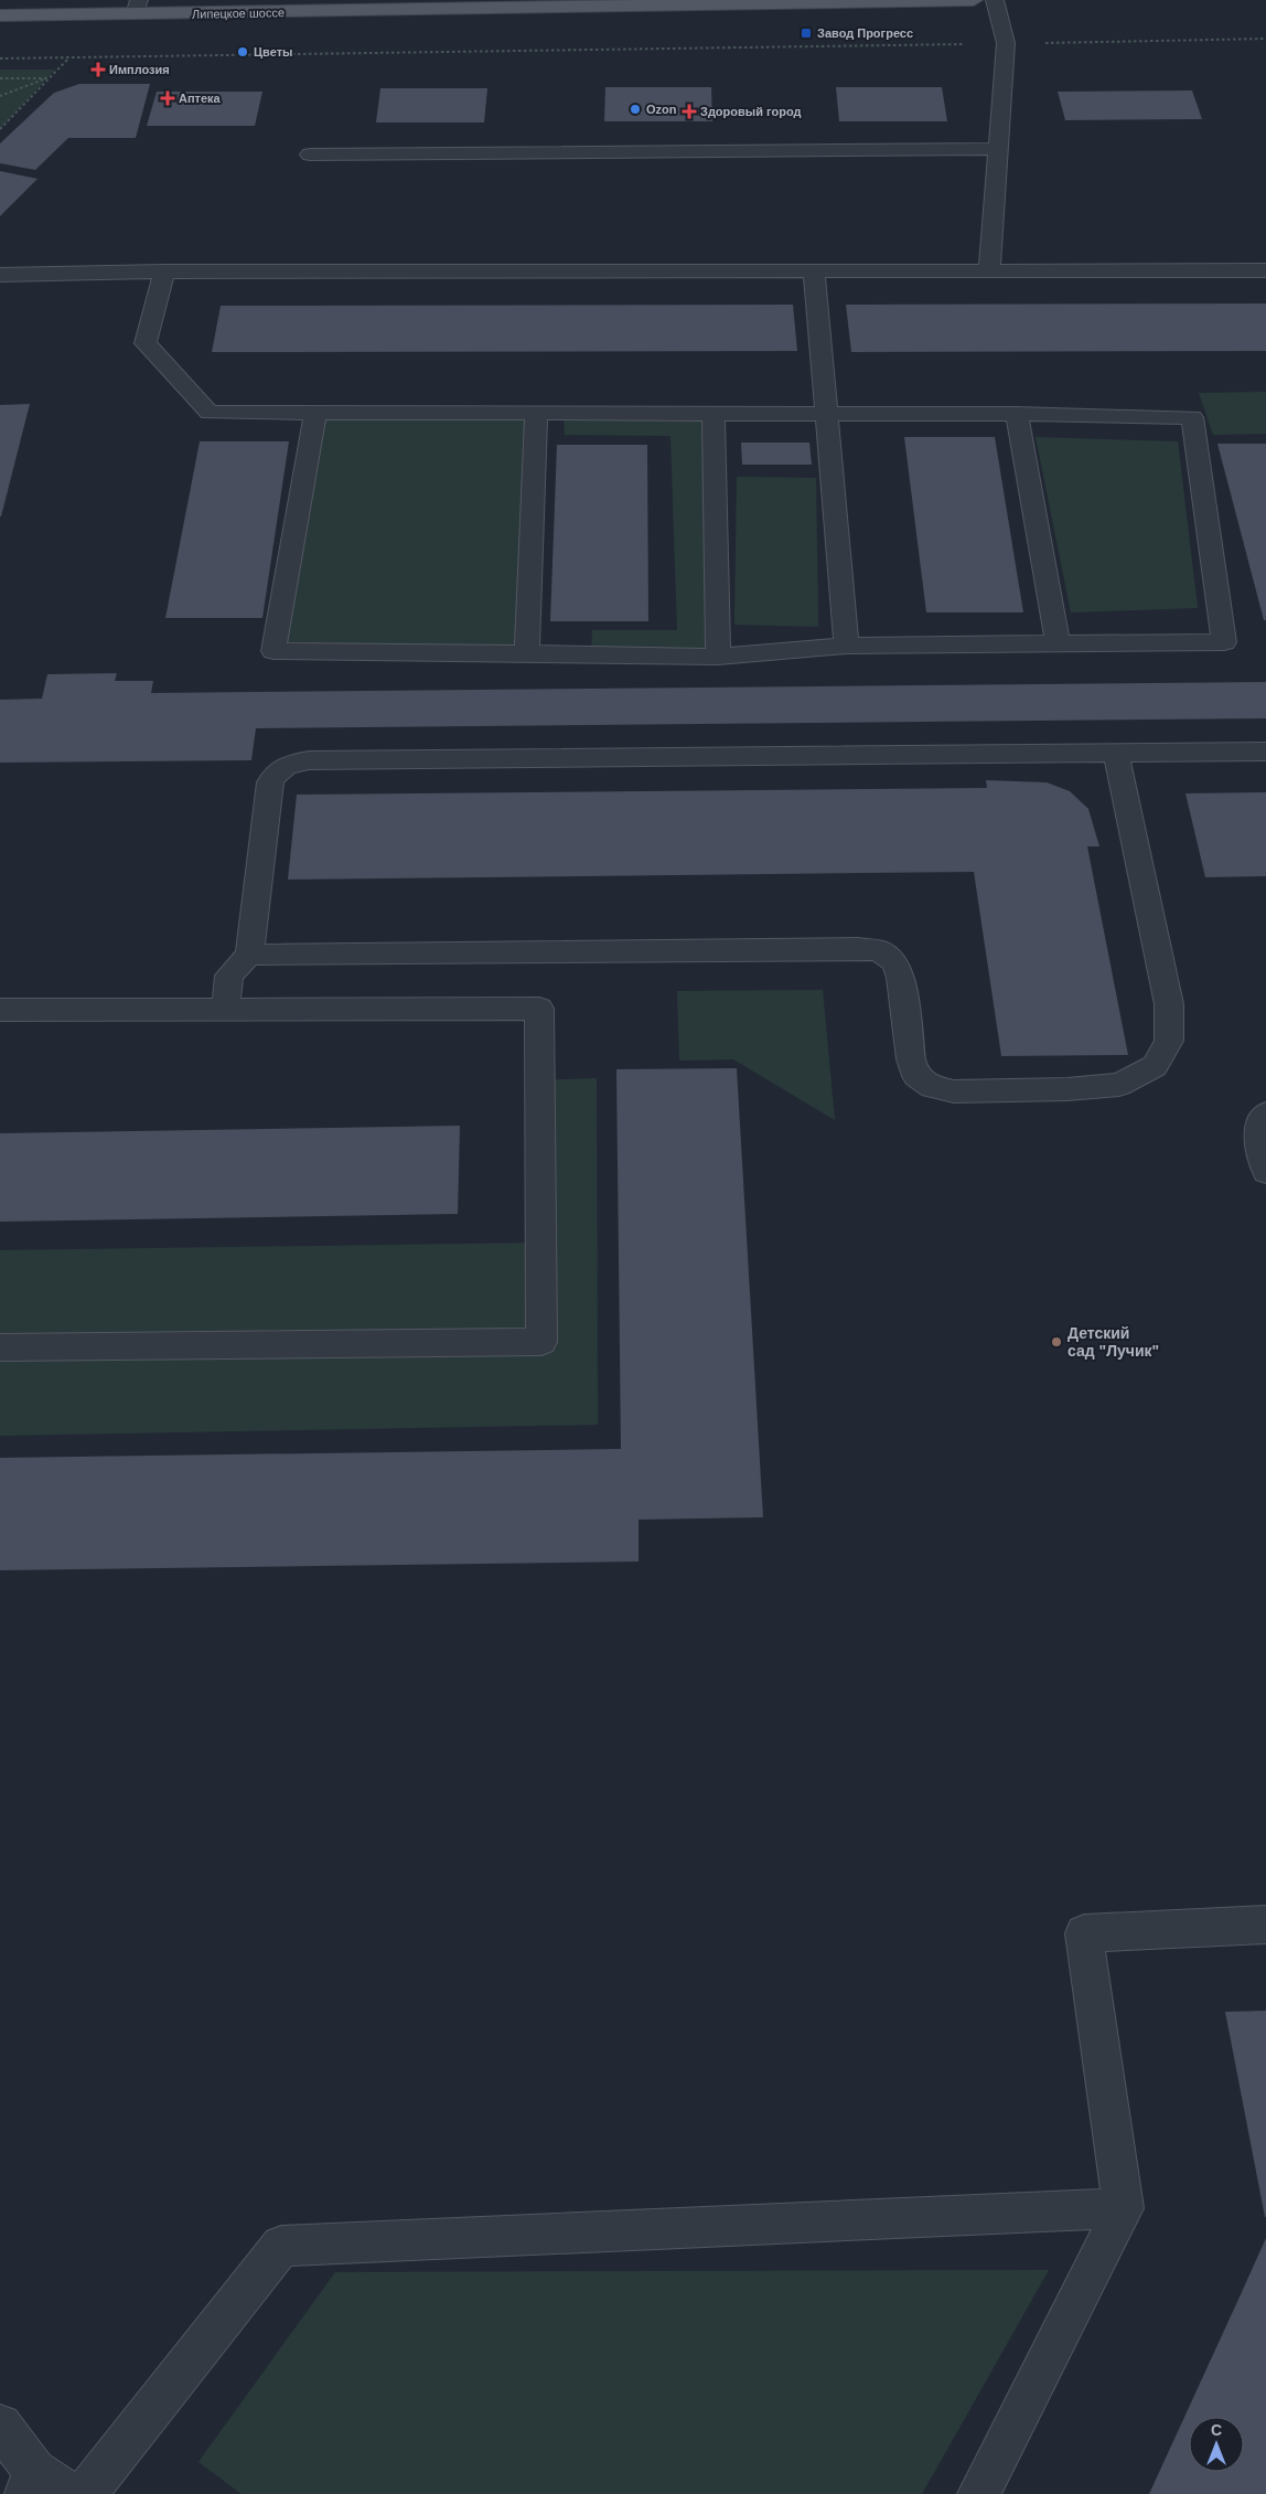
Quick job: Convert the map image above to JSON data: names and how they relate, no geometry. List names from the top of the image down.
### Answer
{
  "streets": {
    "main road": ["Липецкое шоссе"]
  },
  "places": {
    "transit": ["Завод Прогресс"],
    "other": ["Цветы", "Ozon", "Детский сад \"Лучик\""],
    "health": ["Имплозия", "Аптека", "Здоровый город"]
  },
  "north": "top"
}
